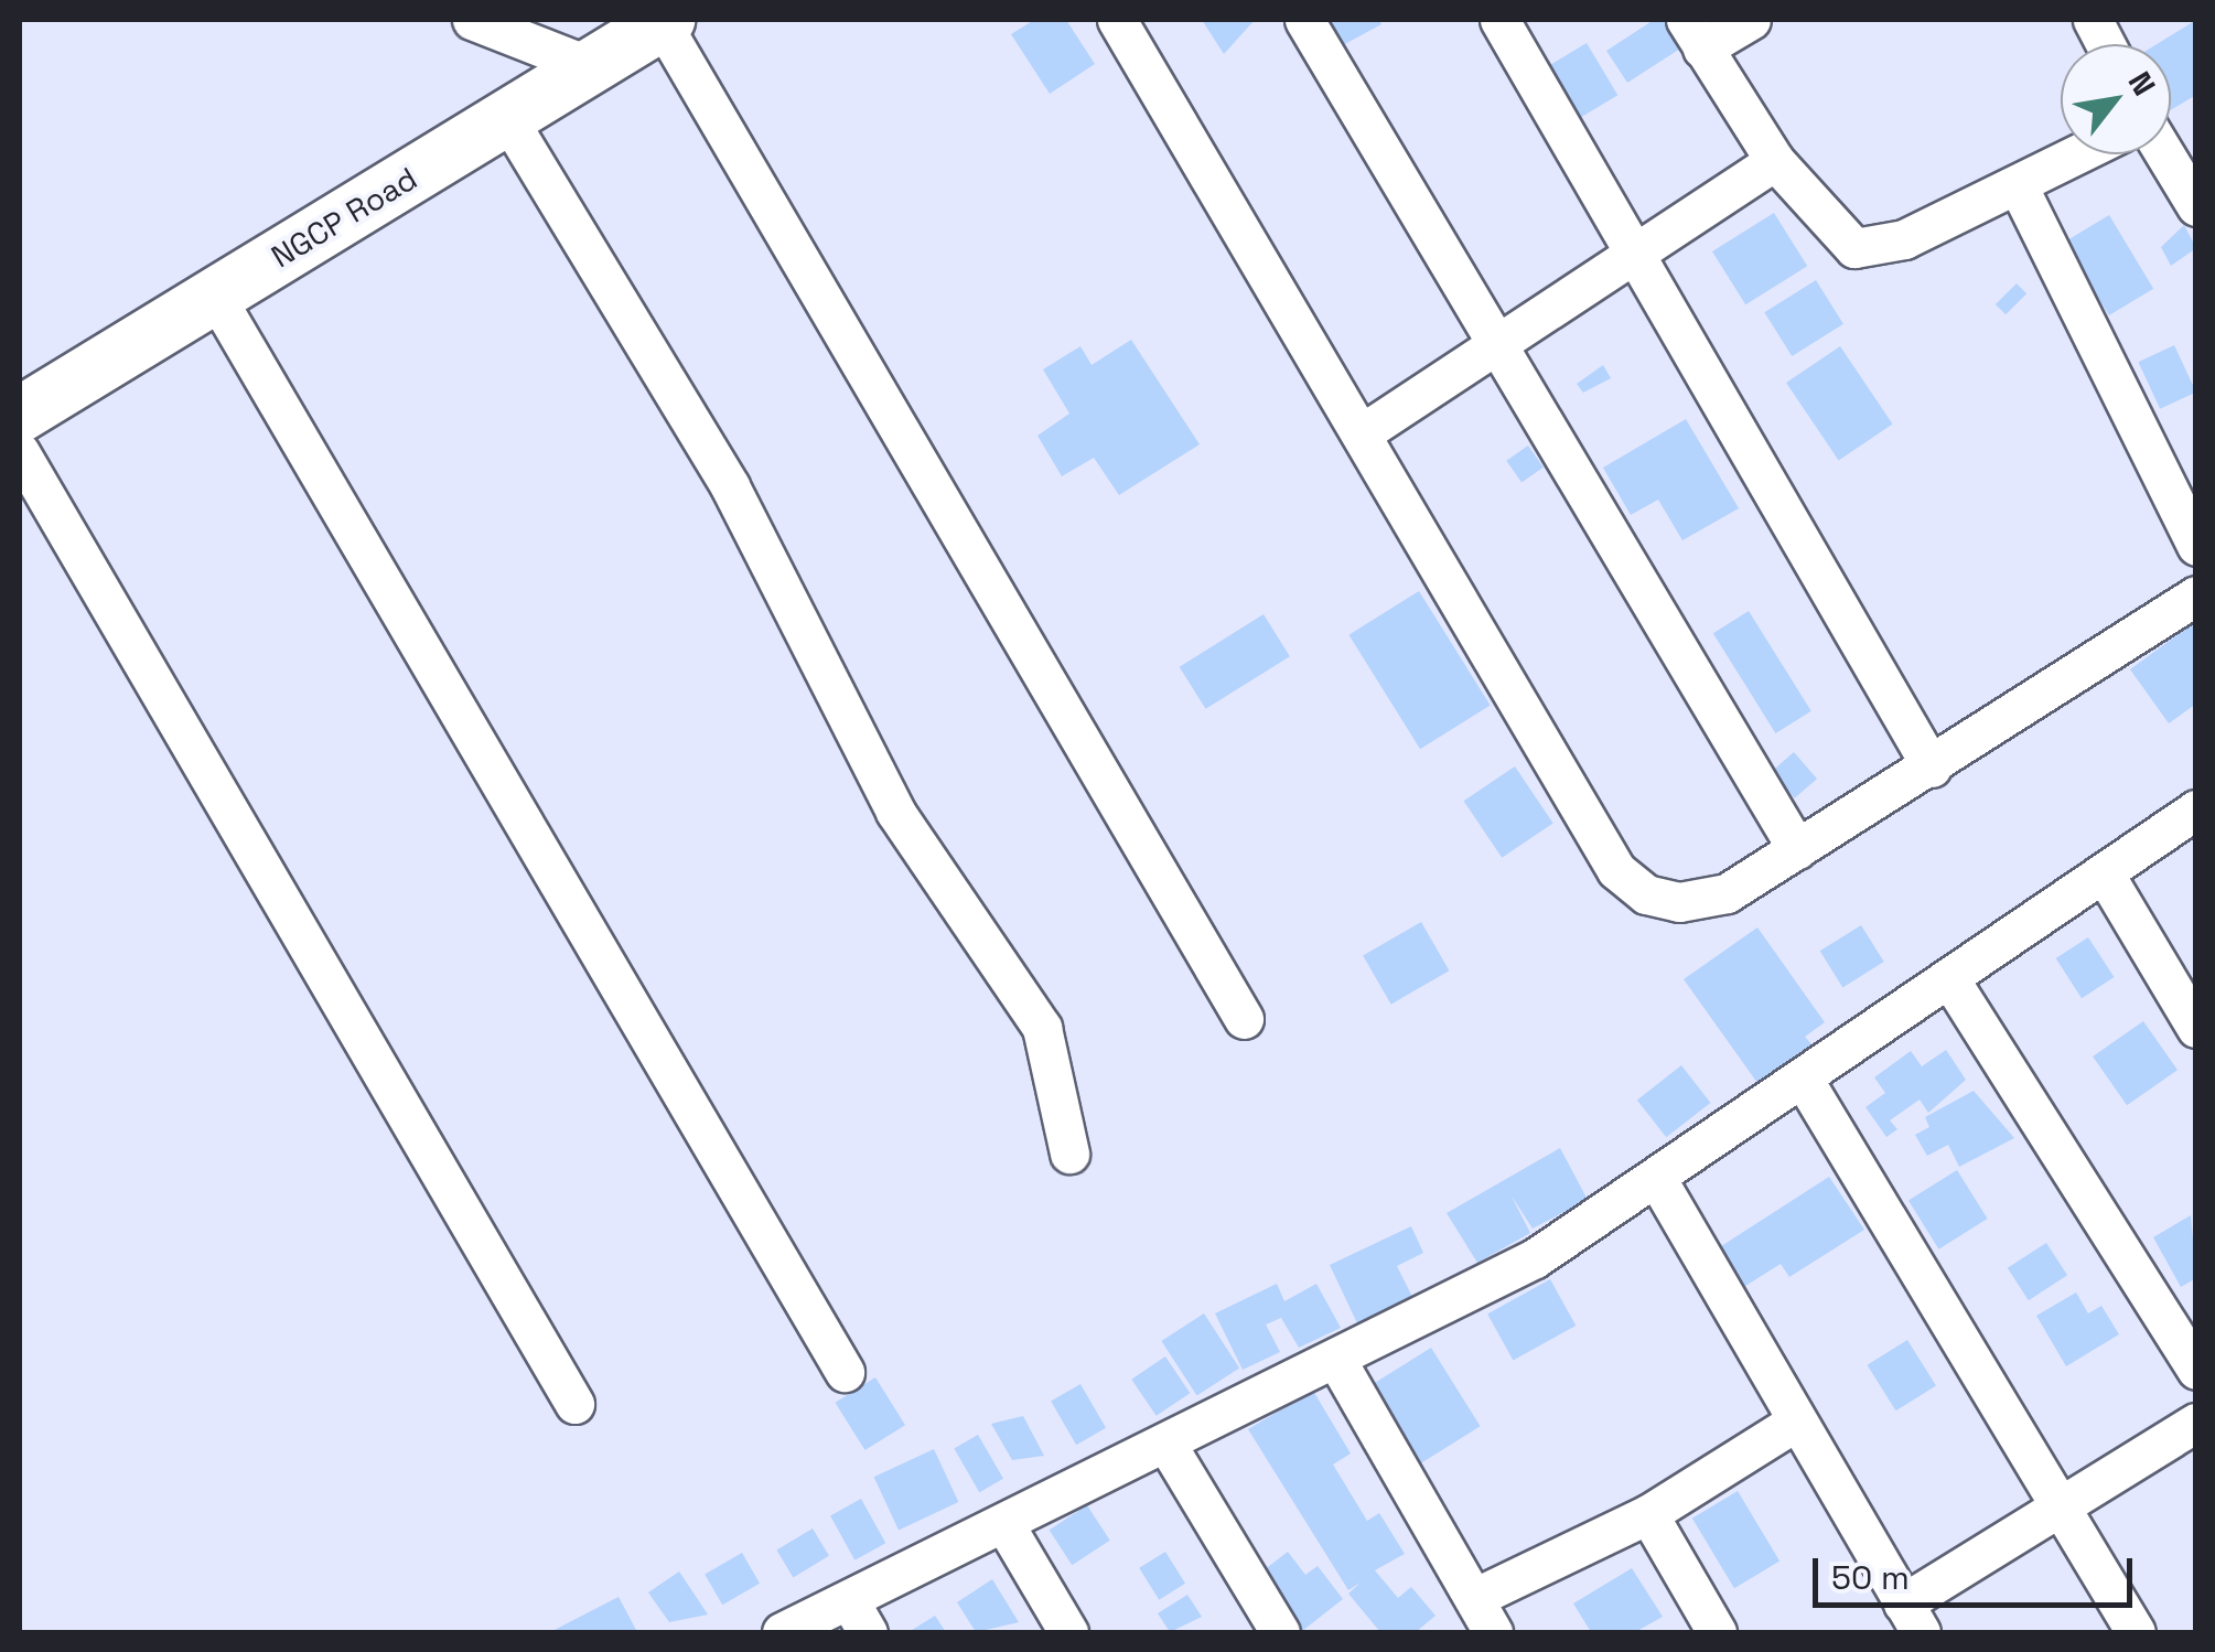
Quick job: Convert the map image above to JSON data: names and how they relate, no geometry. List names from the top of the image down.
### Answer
{
  "streets": {
    "main road": ["NGCP Road"]
  },
  "scale_bar": "50 m",
  "north": "top right"
}
